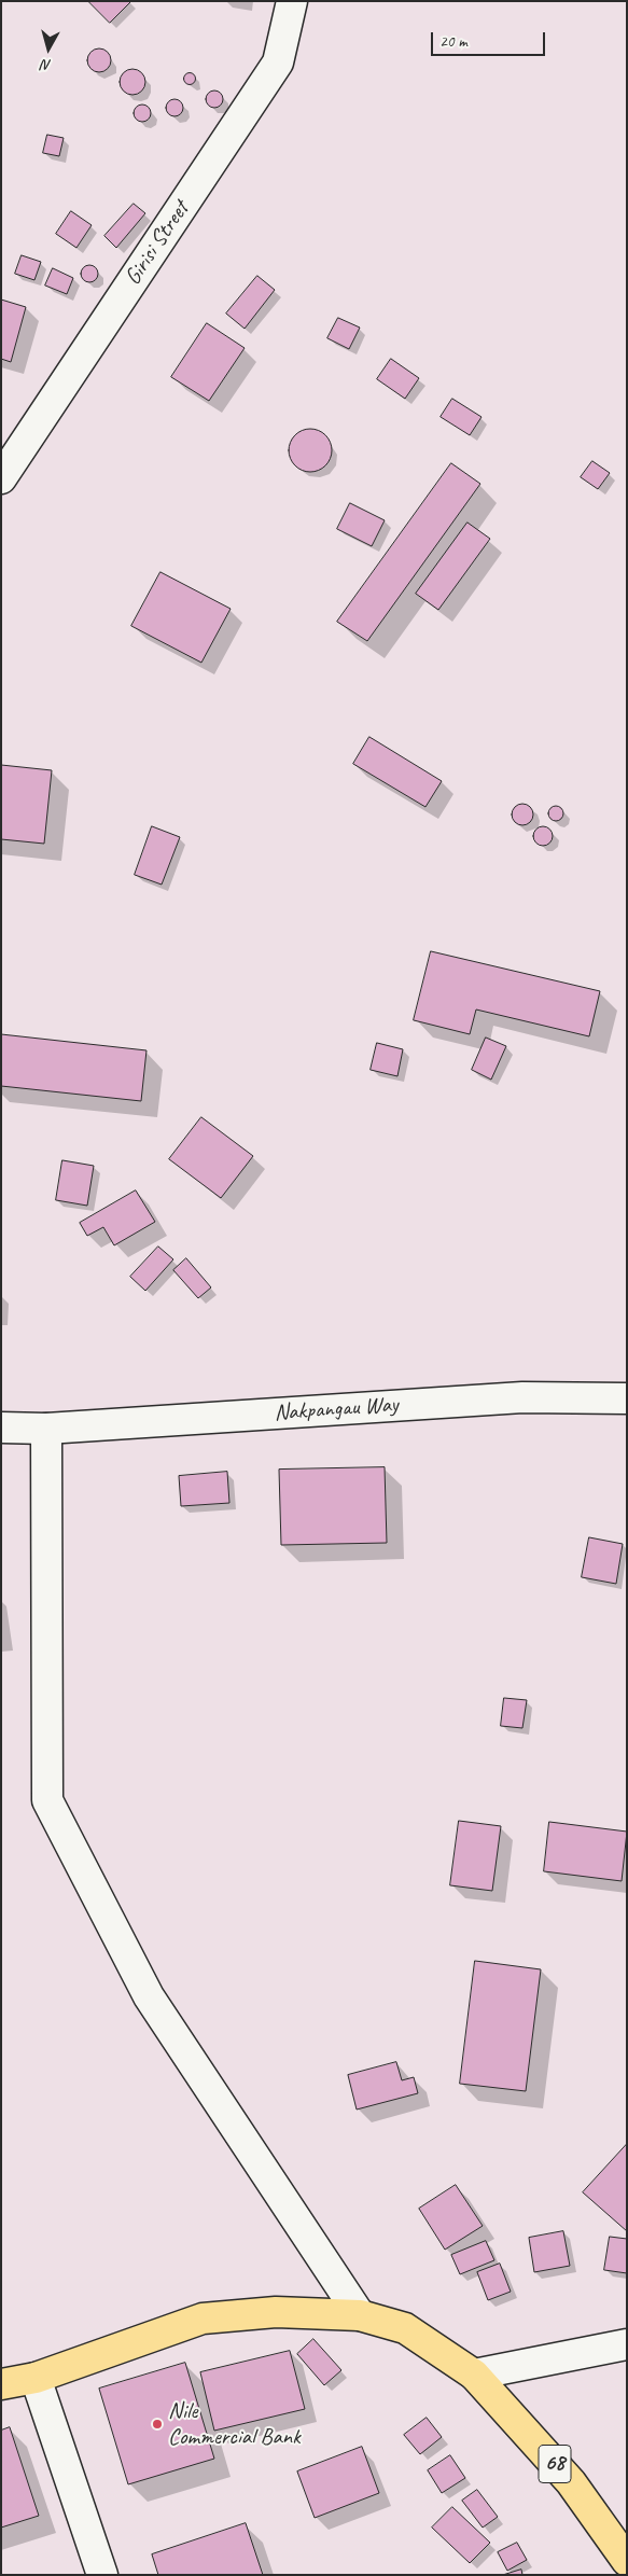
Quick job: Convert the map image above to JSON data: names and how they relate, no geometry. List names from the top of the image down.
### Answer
{
  "streets": {
    "main road": ["68"],
    "street": ["Girisi Street", "Nakpangau Way"]
  },
  "places": ["Nile Commercial Bank"],
  "scale_bar": "20 m",
  "north": "bottom"
}
